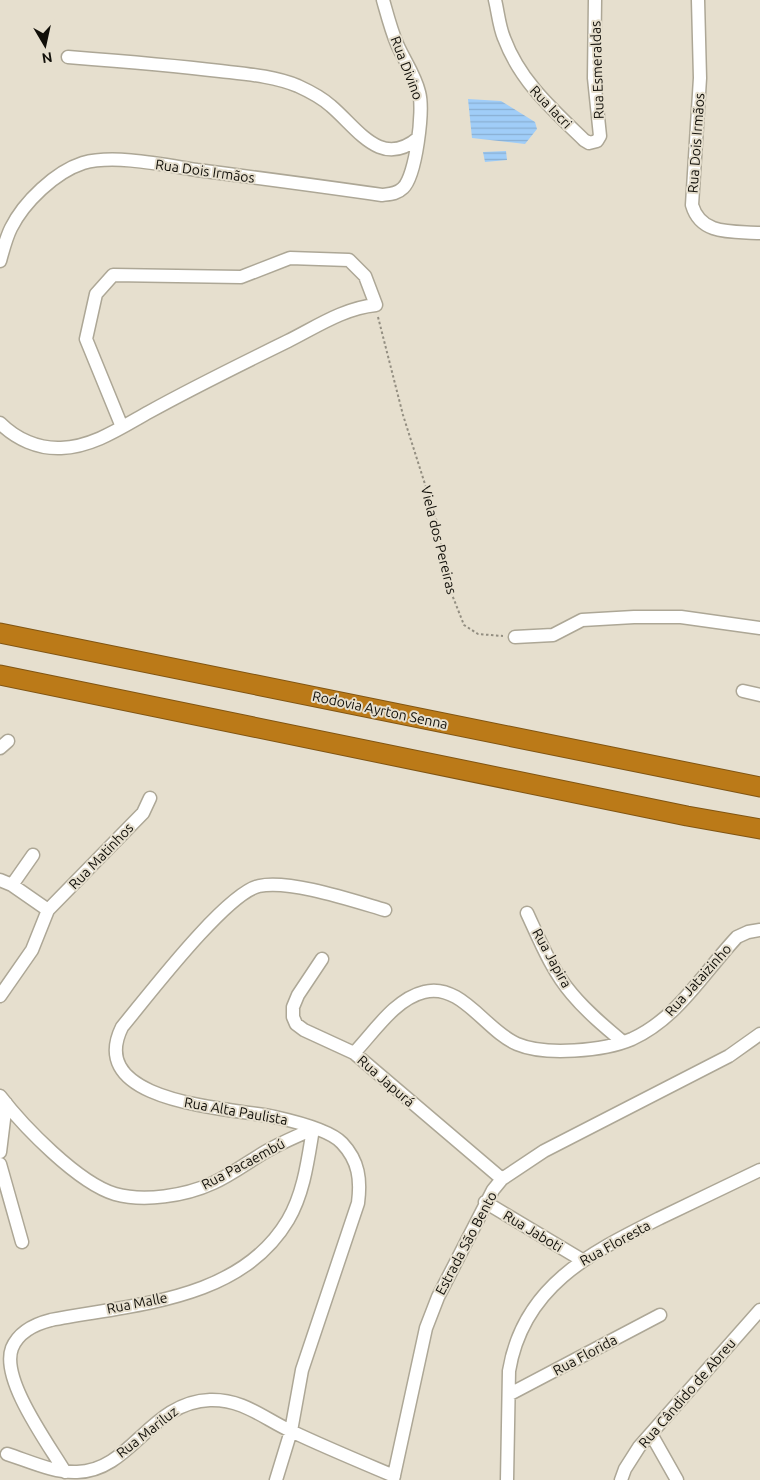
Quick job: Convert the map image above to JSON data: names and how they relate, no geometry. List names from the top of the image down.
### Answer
{
  "streets": {
    "highway": ["Rodovia Ayrton Senna"],
    "street": [
      "Rua Divino",
      "Rua Esmeraldas",
      "Rua Iacri",
      "Rua Dois Irmãos",
      "Rua Matinhos",
      "Rua Japira",
      "Rua Jataizinho",
      "Rua Japurá",
      "Rua Alta Paulista",
      "Rua Pacaembú",
      "Rua Jaboti",
      "Estrada São Bento",
      "Rua Floresta",
      "Rua Malle",
      "Rua Florida",
      "Rua Cândido de Abreu",
      "Rua Mariluz"
    ],
    "path": ["Viela dos Pereiras"]
  },
  "crossings": [
    ["Rua Divino", "Rua Dois Irmãos"],
    ["Rua Esmeraldas", "Rua Iacri"],
    ["Rua Japira", "Rua Jataizinho"],
    ["Rua Jataizinho", "Rua Japurá"],
    ["Rua Japurá", "Estrada São Bento"],
    ["Rua Alta Paulista", "Rua Pacaembú"],
    ["Rua Alta Paulista", "Rua Malle"],
    ["Rua Alta Paulista", "Rua Mariluz"],
    ["Rua Pacaembú", "Rua Malle"],
    ["Rua Jaboti", "Estrada São Bento"],
    ["Rua Jaboti", "Rua Floresta"],
    ["Estrada São Bento", "Rua Mariluz"],
    ["Rua Floresta", "Rua Florida"],
    ["Rua Malle", "Rua Mariluz"]
  ],
  "north": "bottom"
}
